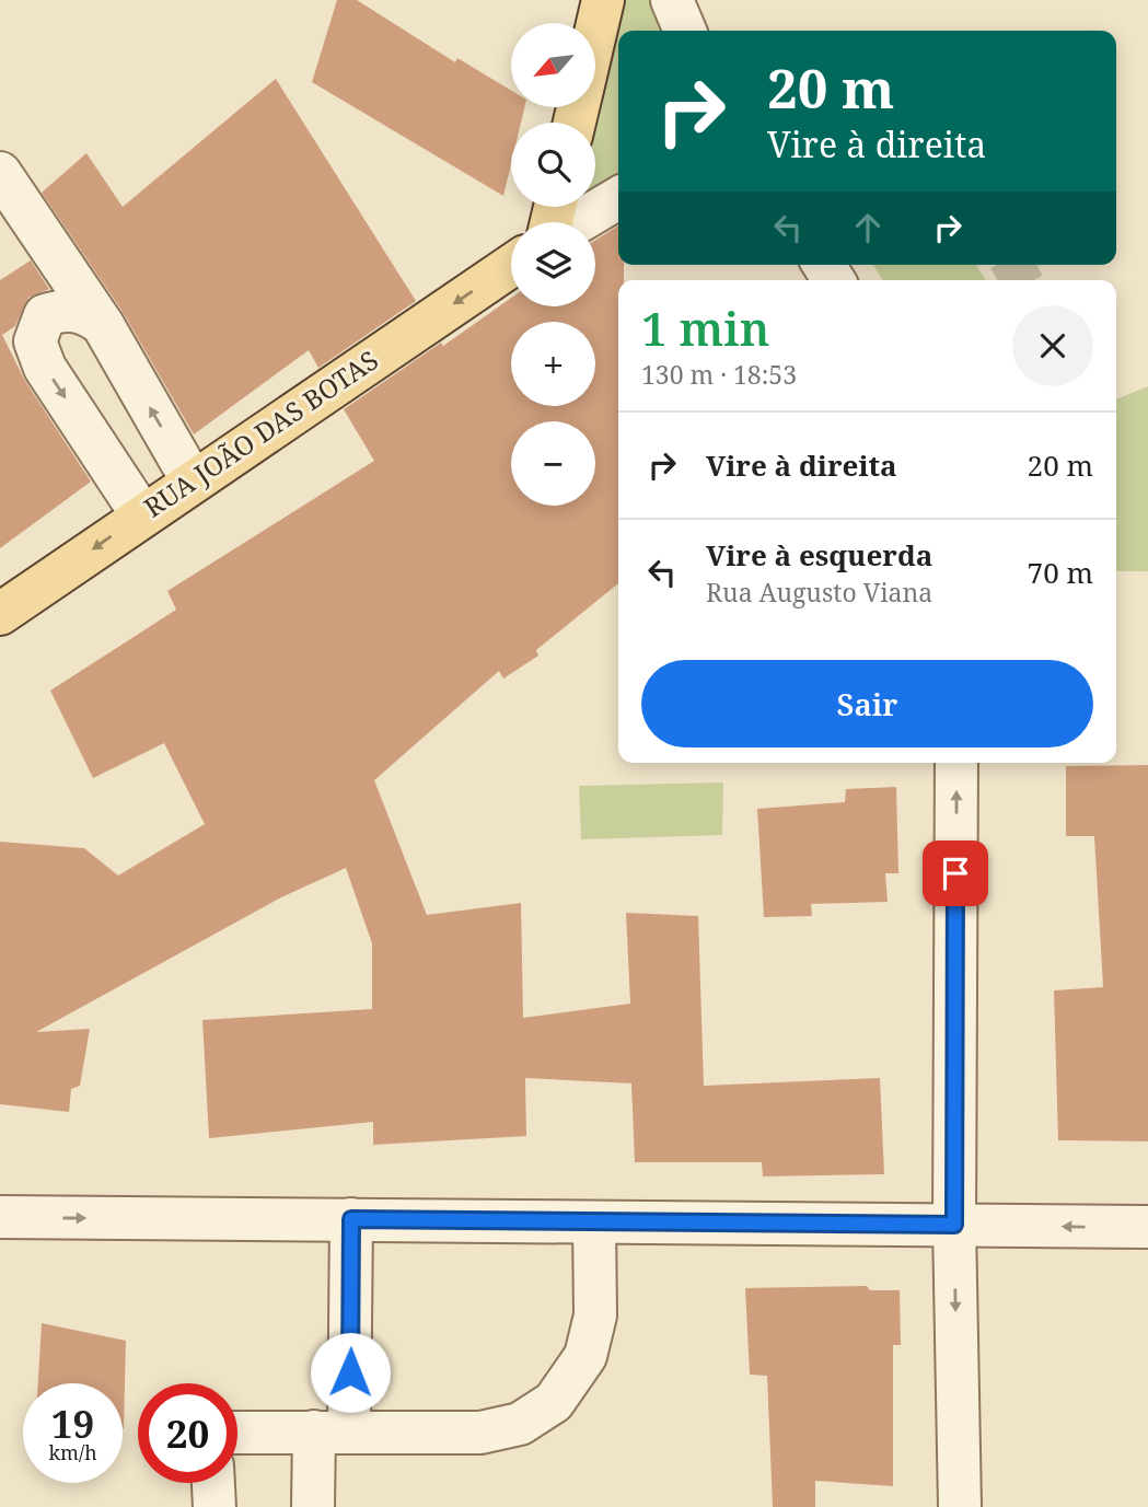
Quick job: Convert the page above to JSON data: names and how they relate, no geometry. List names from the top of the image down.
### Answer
{
  "streets": {
    "main road": ["RUA JOÃO DAS BOTAS"]
  },
  "one_way": ["RUA JOÃO DAS BOTAS"],
  "north": "bottom left",
  "page": {
    "map_buttons": ["+", "−"],
    "turn": ["20 m", "Vire à direita"],
    "heading": ["1 min", "130 m · 18:53"],
    "list": [
      {
        "name": "Vire à direita",
        "value": "20 m"
      },
      {
        "name": "Vire à esquerda",
        "note": "Rua Augusto Viana",
        "value": "70 m"
      }
    ],
    "buttons": "Sair",
    "speed": "19 km/h",
    "limit": "20"
  }
}
